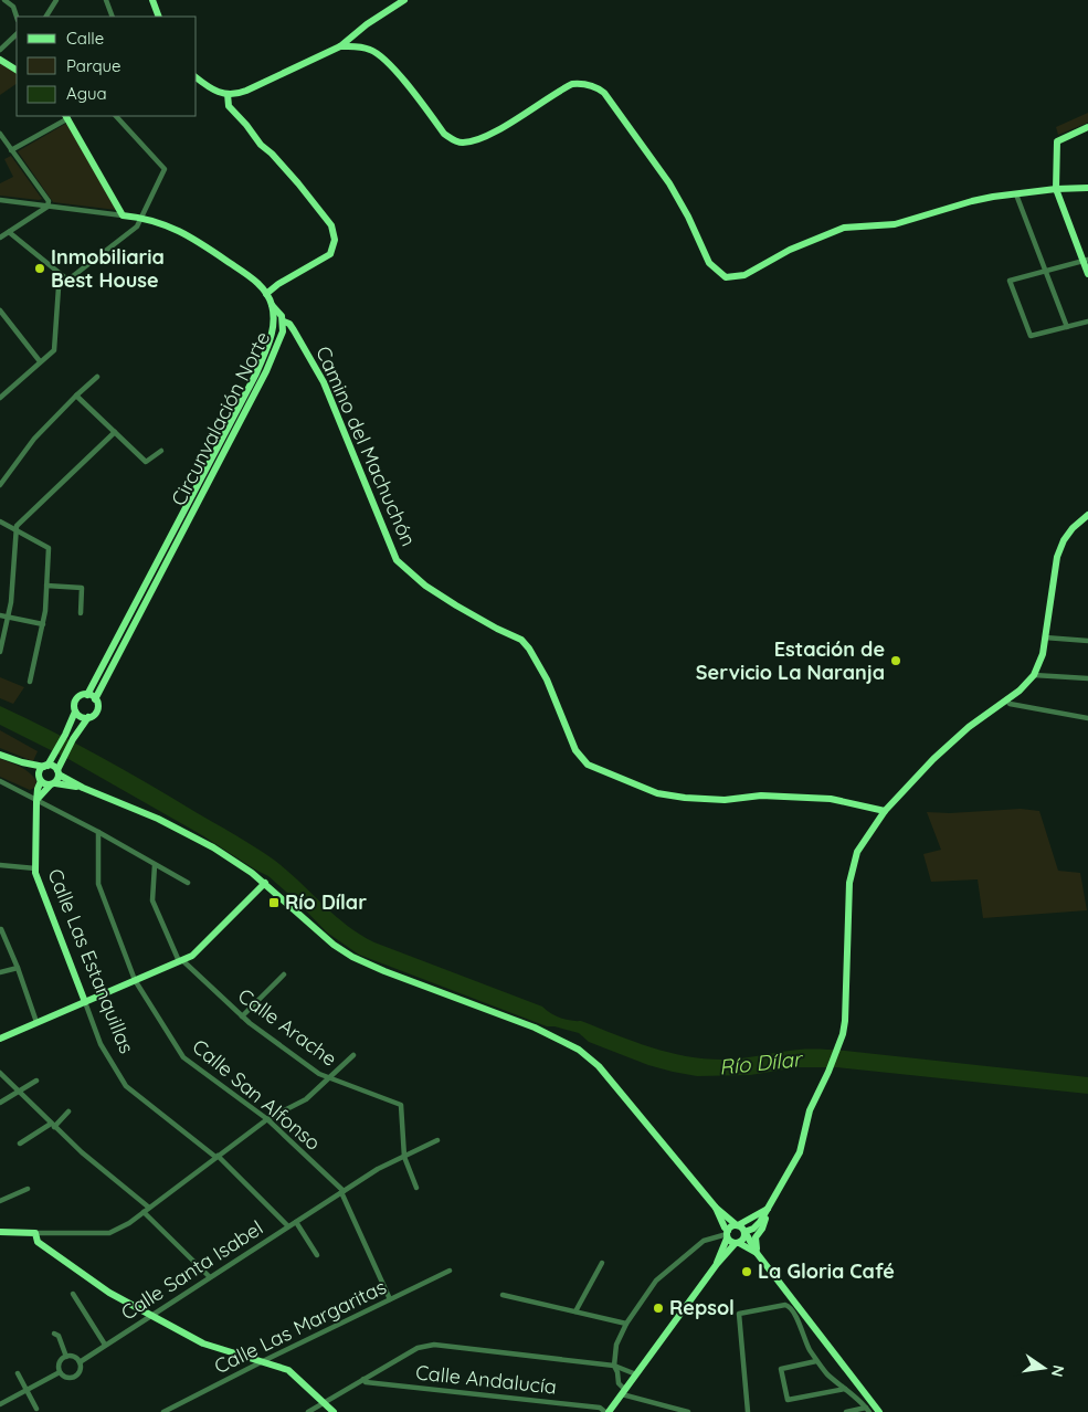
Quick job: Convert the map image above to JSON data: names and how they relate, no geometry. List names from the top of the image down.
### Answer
{
  "streets": {
    "street": [
      "Circunvalación Norte",
      "Camino del Machuchón",
      "Calle Las Estanquillas",
      "Calle Arache",
      "Calle San Alfonso",
      "Calle Santa Isabel",
      "Calle Las Margaritas",
      "Calle Andalucía"
    ]
  },
  "crossings": [
    ["Circunvalación Norte", "Camino del Machuchón"],
    ["Calle Las Estanquillas", "Calle Santa Isabel"],
    ["Calle Arache", "Calle Santa Isabel"],
    ["Calle San Alfonso", "Calle Santa Isabel"],
    ["Calle San Alfonso", "Calle Las Margaritas"]
  ],
  "water": ["Río Dílar"],
  "places": {
    "other": [
      "Inmobiliaria Best House",
      "Estación de Servicio La Naranja",
      "La Gloria Café",
      "Repsol"
    ],
    "transit": ["Río Dílar"]
  },
  "legend": ["Calle", "Parque", "Agua"],
  "north": "right"
}
